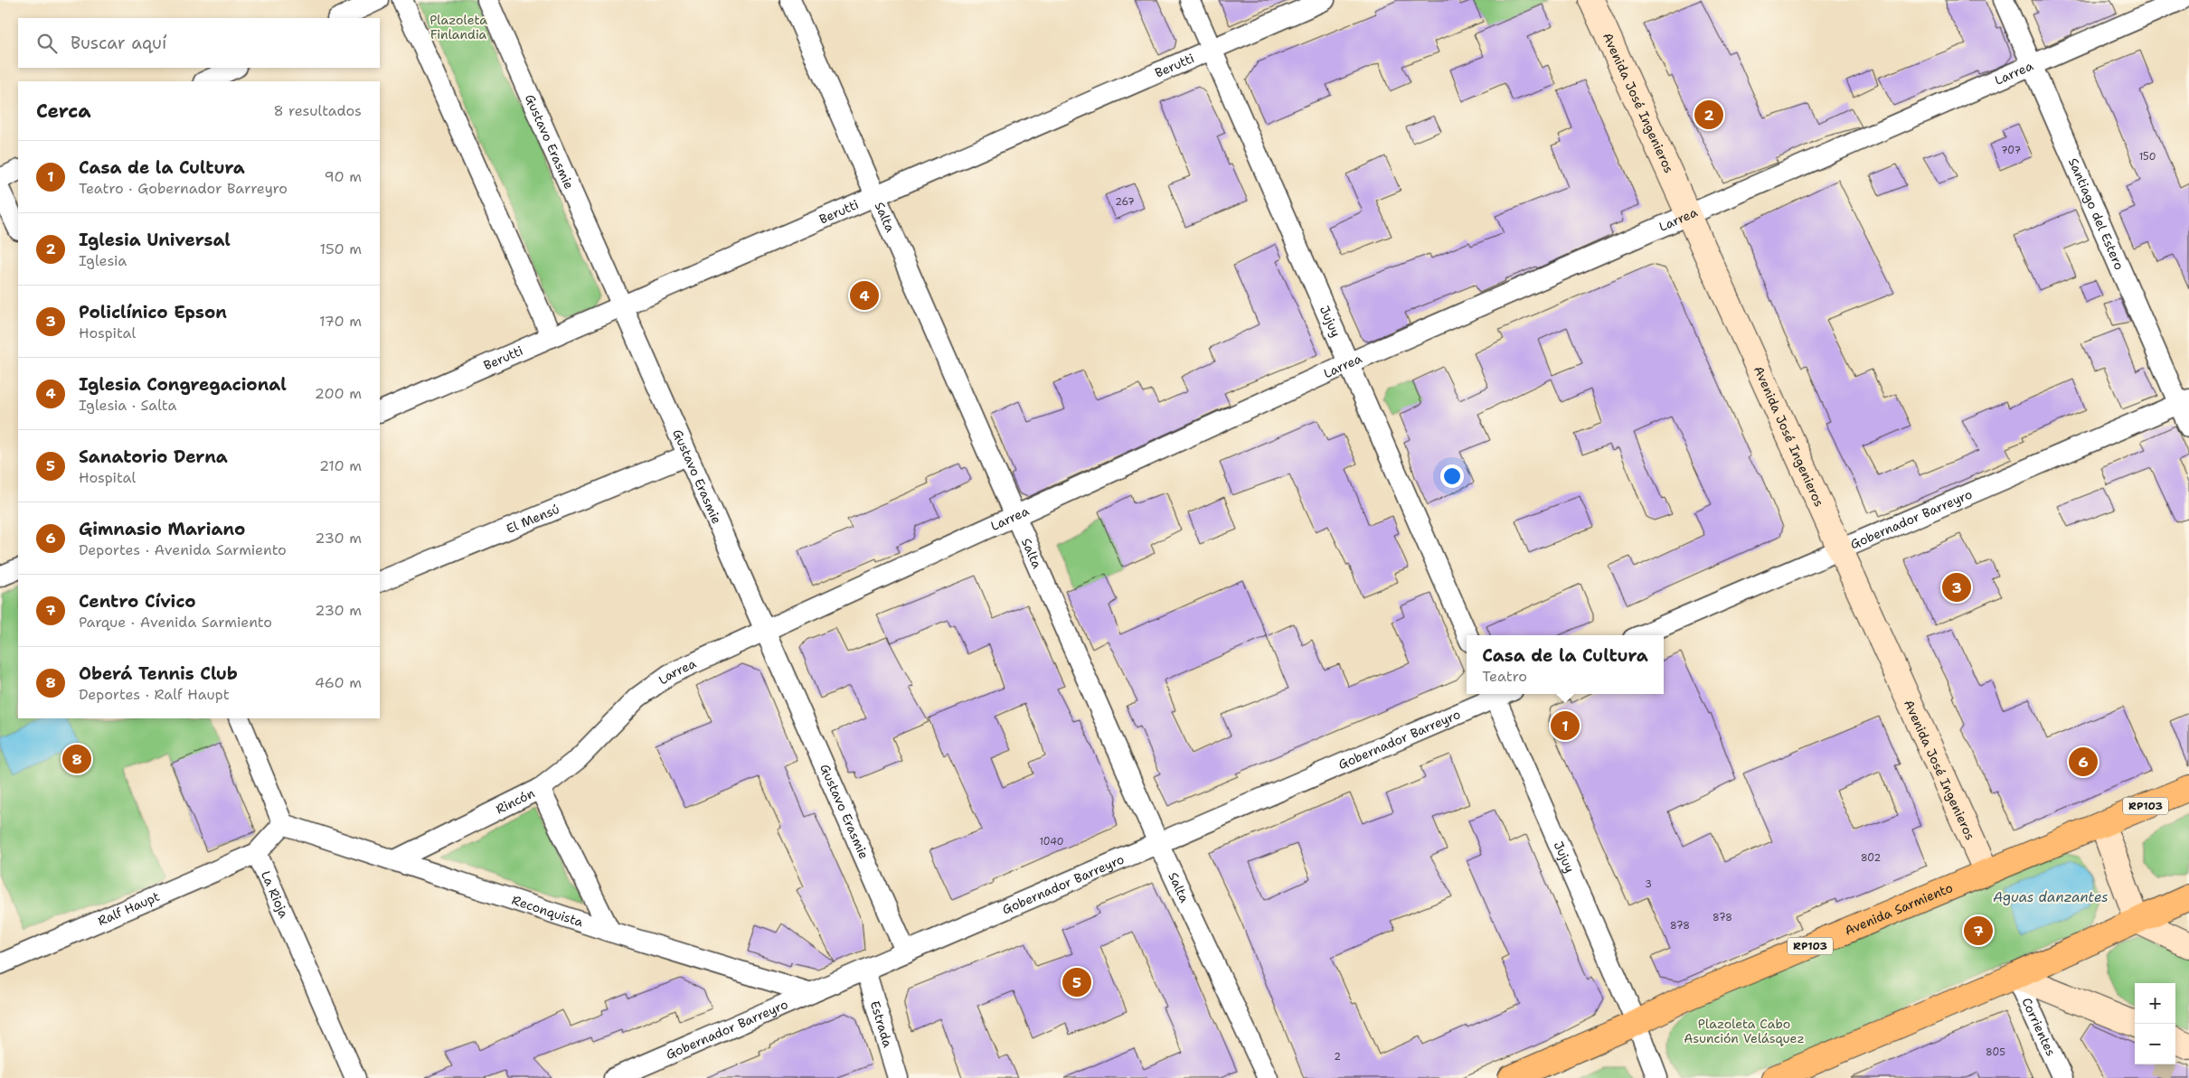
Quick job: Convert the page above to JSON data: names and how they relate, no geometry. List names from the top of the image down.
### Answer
{
  "streets": {
    "main road": ["Avenida José Ingenieros", "RP103", "Avenida Sarmiento"],
    "street": [
      "Berutti",
      "Larrea",
      "Gustavo Erasmie",
      "Santiago del Estero",
      "Salta",
      "Jujuy",
      "El Mensú",
      "Gobernador Barreyro",
      "Rincón",
      "La Rioja",
      "Ralf Haupt",
      "Reconquista",
      "Estrada",
      "Corrientes"
    ]
  },
  "crossings": [
    ["Berutti", "Gustavo Erasmie"],
    ["Berutti", "Salta"],
    ["Berutti", "Jujuy"],
    ["Larrea", "Avenida José Ingenieros"],
    ["Larrea", "Gustavo Erasmie"],
    ["Larrea", "Santiago del Estero"],
    ["Larrea", "Salta"],
    ["Larrea", "Jujuy"],
    ["Larrea", "Rincón"],
    ["Avenida José Ingenieros", "Gobernador Barreyro"],
    ["Avenida José Ingenieros", "Avenida Sarmiento"],
    ["Gustavo Erasmie", "El Mensú"],
    ["Gustavo Erasmie", "Gobernador Barreyro"],
    ["Santiago del Estero", "Gobernador Barreyro"],
    ["Salta", "Gobernador Barreyro"],
    ["Jujuy", "Avenida Sarmiento"],
    ["Gobernador Barreyro", "Reconquista"],
    ["Gobernador Barreyro", "Estrada"],
    ["Rincón", "Reconquista"],
    ["La Rioja", "Ralf Haupt"]
  ],
  "water": ["Aguas danzantes"],
  "parks": ["Plazoleta Finlandia", "Plazoleta Cabo Asunción Velásquez"],
  "house_numbers": [
    "707",
    "150",
    "267",
    "1040",
    "802",
    "3",
    "878",
    "878",
    "805",
    "2"
  ],
  "page": {
    "search": "Buscar aquí",
    "heading": ["Cerca", "8 resultados"],
    "pins": [
      "2",
      "4",
      "3",
      "1",
      "8",
      "6",
      "7",
      "5"
    ],
    "list": [
      {
        "mark": "1",
        "name": "Casa de la Cultura",
        "note": "Teatro · Gobernador Barreyro",
        "value": "90 m"
      },
      {
        "mark": "2",
        "name": "Iglesia Universal",
        "note": "Iglesia",
        "value": "150 m"
      },
      {
        "mark": "3",
        "name": "Policlínico Epson",
        "note": "Hospital",
        "value": "170 m"
      },
      {
        "mark": "4",
        "name": "Iglesia Congregacional",
        "note": "Iglesia · Salta",
        "value": "200 m"
      },
      {
        "mark": "5",
        "name": "Sanatorio Derna",
        "note": "Hospital",
        "value": "210 m"
      },
      {
        "mark": "6",
        "name": "Gimnasio Mariano",
        "note": "Deportes · Avenida Sarmiento",
        "value": "230 m"
      },
      {
        "mark": "7",
        "name": "Centro Cívico",
        "note": "Parque · Avenida Sarmiento",
        "value": "230 m"
      },
      {
        "mark": "8",
        "name": "Oberá Tennis Club",
        "note": "Deportes · Ralf Haupt",
        "value": "460 m"
      }
    ],
    "popup": ["Casa de la Cultura", "Teatro"],
    "map_buttons": ["+", "−"]
  }
}
